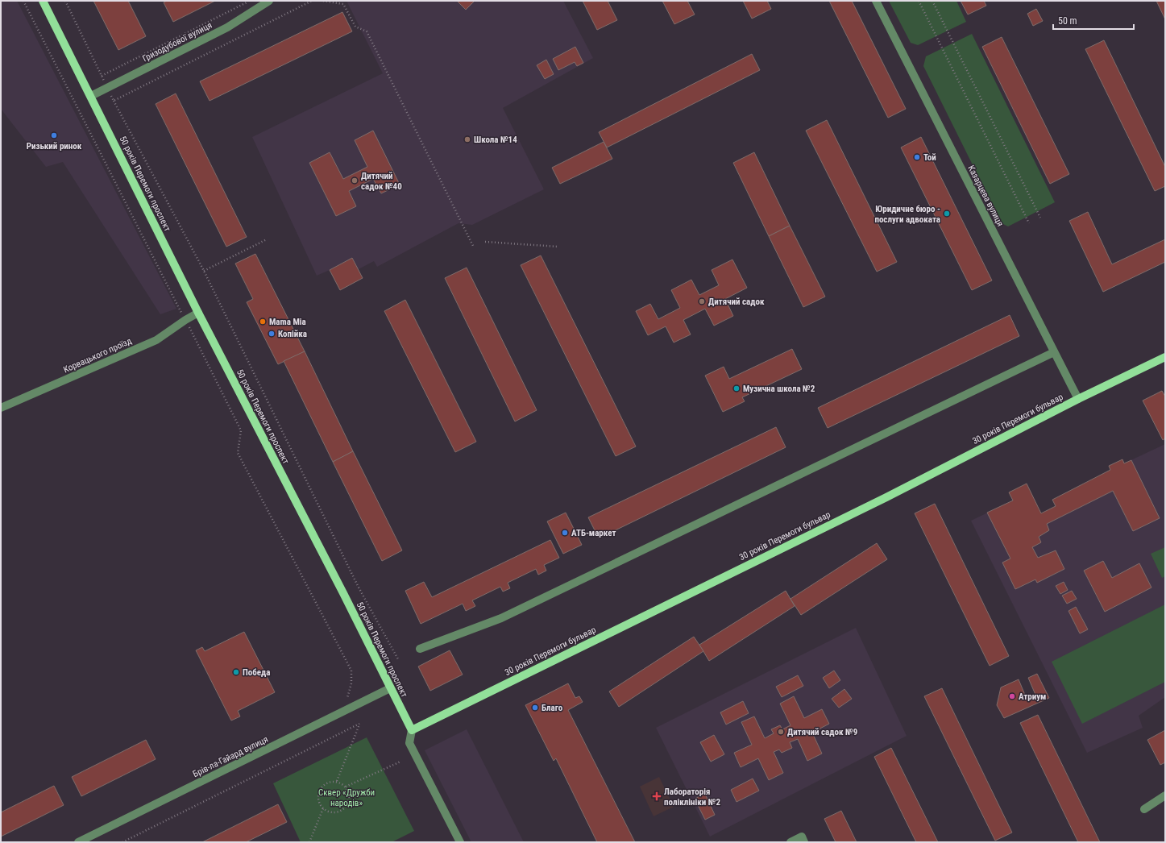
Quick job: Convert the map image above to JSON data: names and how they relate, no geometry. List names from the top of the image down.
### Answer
{
  "streets": {
    "main road": ["50 років Перемоги проспект", "30 років Перемоги бульвар"],
    "street": [
      "Гризодубової вулиця",
      "Казарцева вулиця",
      "Корвацького проїзд",
      "Брів-ла-Гайард вулиця"
    ]
  },
  "crossings": [
    ["Гризодубової вулиця", "50 років Перемоги проспект"],
    ["50 років Перемоги проспект", "Корвацького проїзд"],
    ["50 років Перемоги проспект", "30 років Перемоги бульвар"],
    ["50 років Перемоги проспект", "Брів-ла-Гайард вулиця"],
    ["Казарцева вулиця", "30 років Перемоги бульвар"]
  ],
  "parks": ["Сквер «Дружби народів»"],
  "places": {
    "other": [
      "Ризький ринок",
      "Школа №14",
      "Той",
      "Дитячий садок №40",
      "Юридичне бюро - послуги адвоката",
      "Дитячий садок",
      "Mama Mia",
      "Копійка",
      "Музична школа №2",
      "АТБ-маркет",
      "Победа",
      "Атриум",
      "Благо",
      "Дитячий садок №9"
    ],
    "health": ["Лабораторія поліклініки №2"]
  },
  "scale_bar": "50 m"
}
